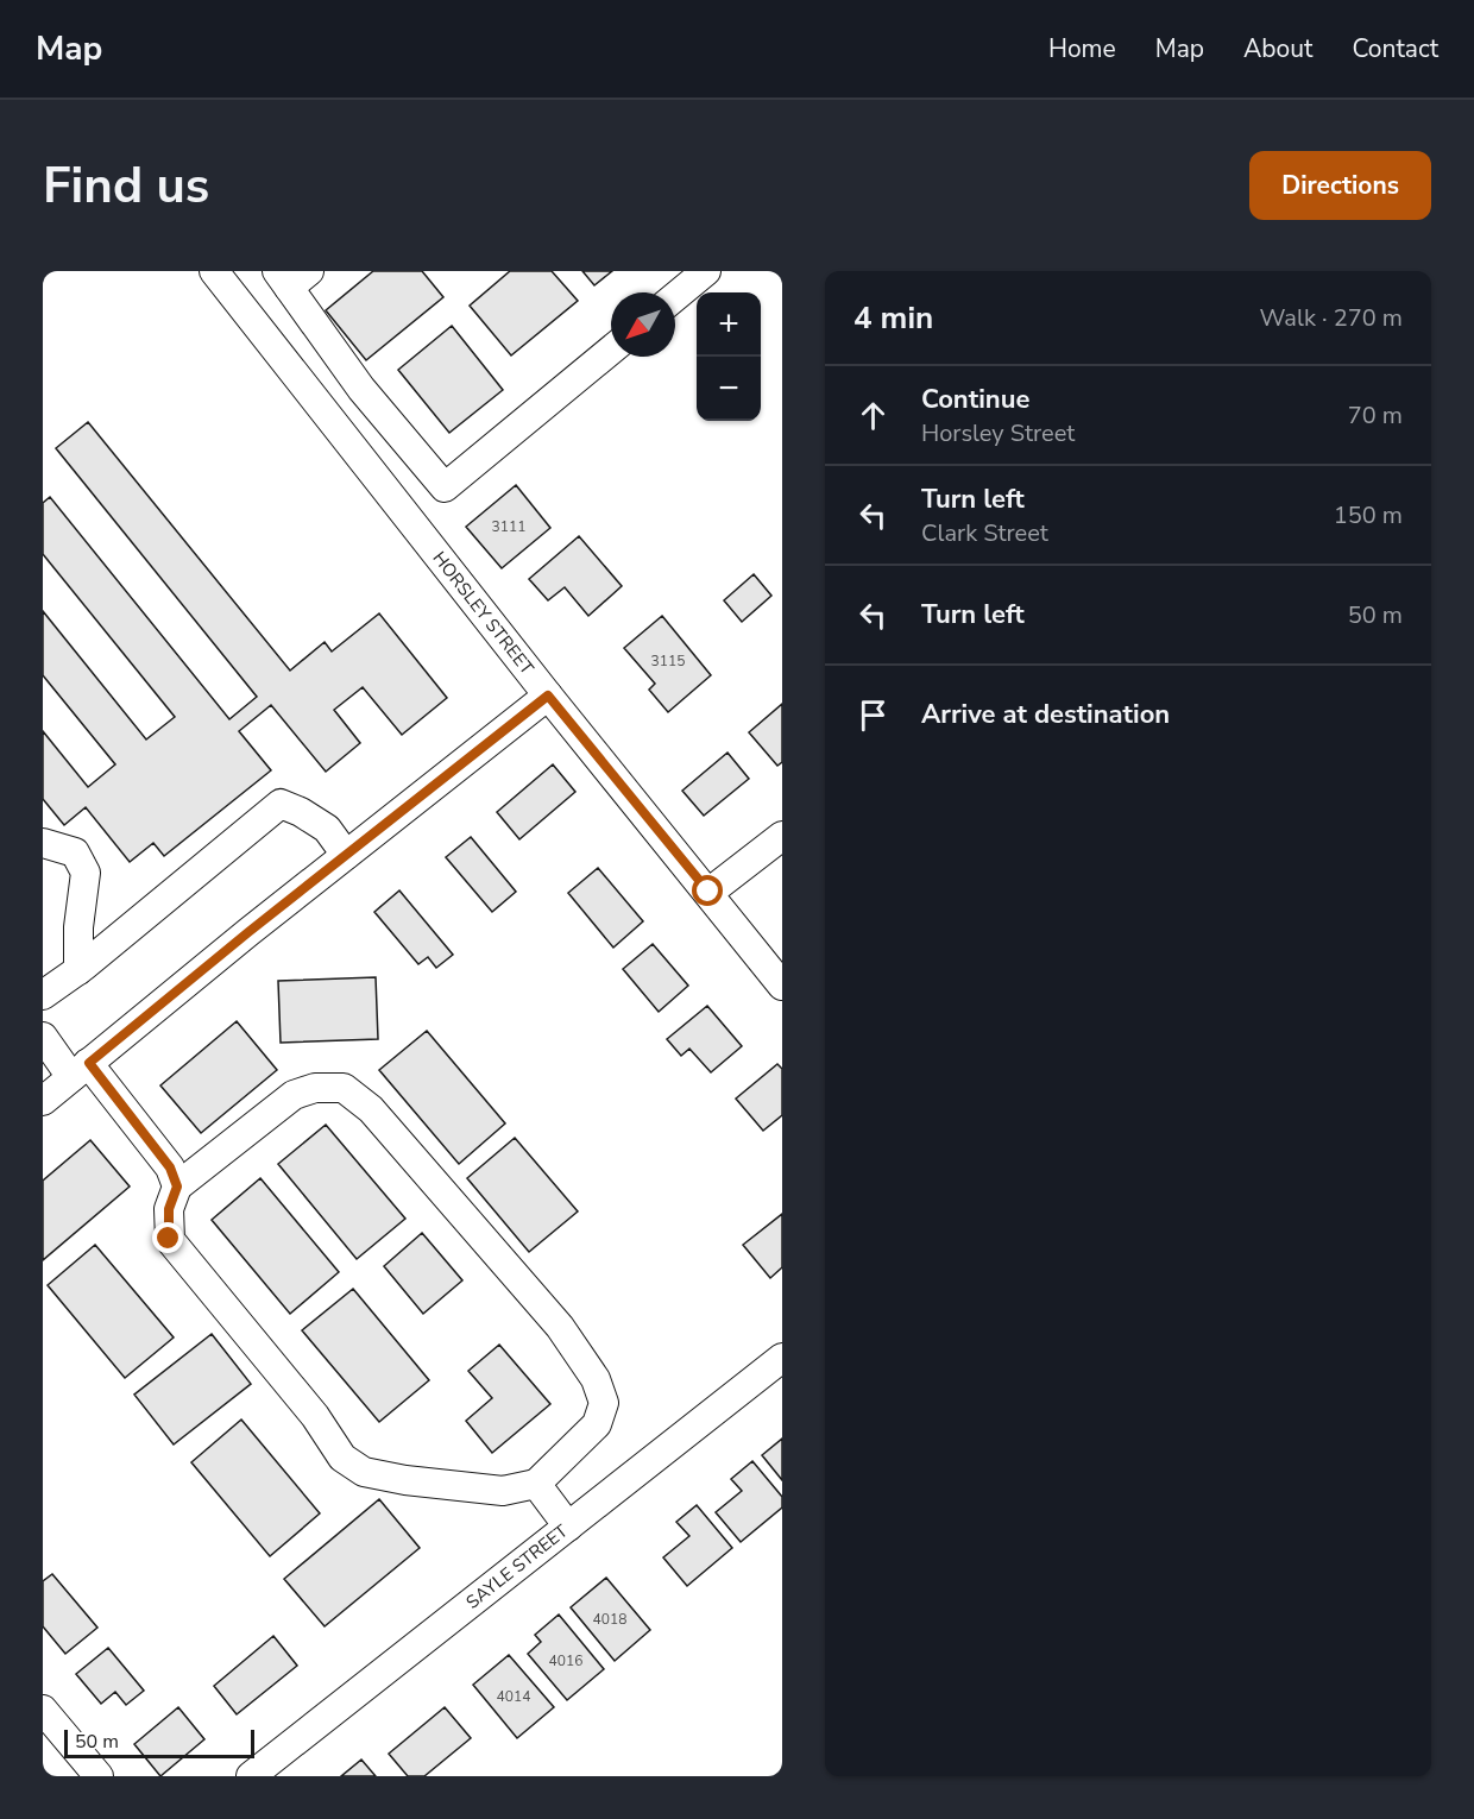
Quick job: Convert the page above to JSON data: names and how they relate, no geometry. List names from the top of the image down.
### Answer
{
  "streets": {
    "street": ["HORSLEY STREET", "SAYLE STREET"]
  },
  "house_numbers": [
    "3111",
    "3115",
    "4018",
    "4016",
    "4014"
  ],
  "scale_bar": "50 m",
  "north": "bottom left",
  "page": {
    "header": "Map",
    "nav": [
      "Home",
      "Map",
      "About",
      "Contact"
    ],
    "buttons": "Directions",
    "title": "Find us",
    "heading": ["4 min", "Walk · 270 m"],
    "map_buttons": ["+", "−"],
    "list": [
      ["Continue", "Horsley Street", "70 m"],
      ["Turn left", "Clark Street", "150 m"],
      ["Turn left", "50 m"],
      "Arrive at destination"
    ],
    "scale": "50 m"
  }
}
